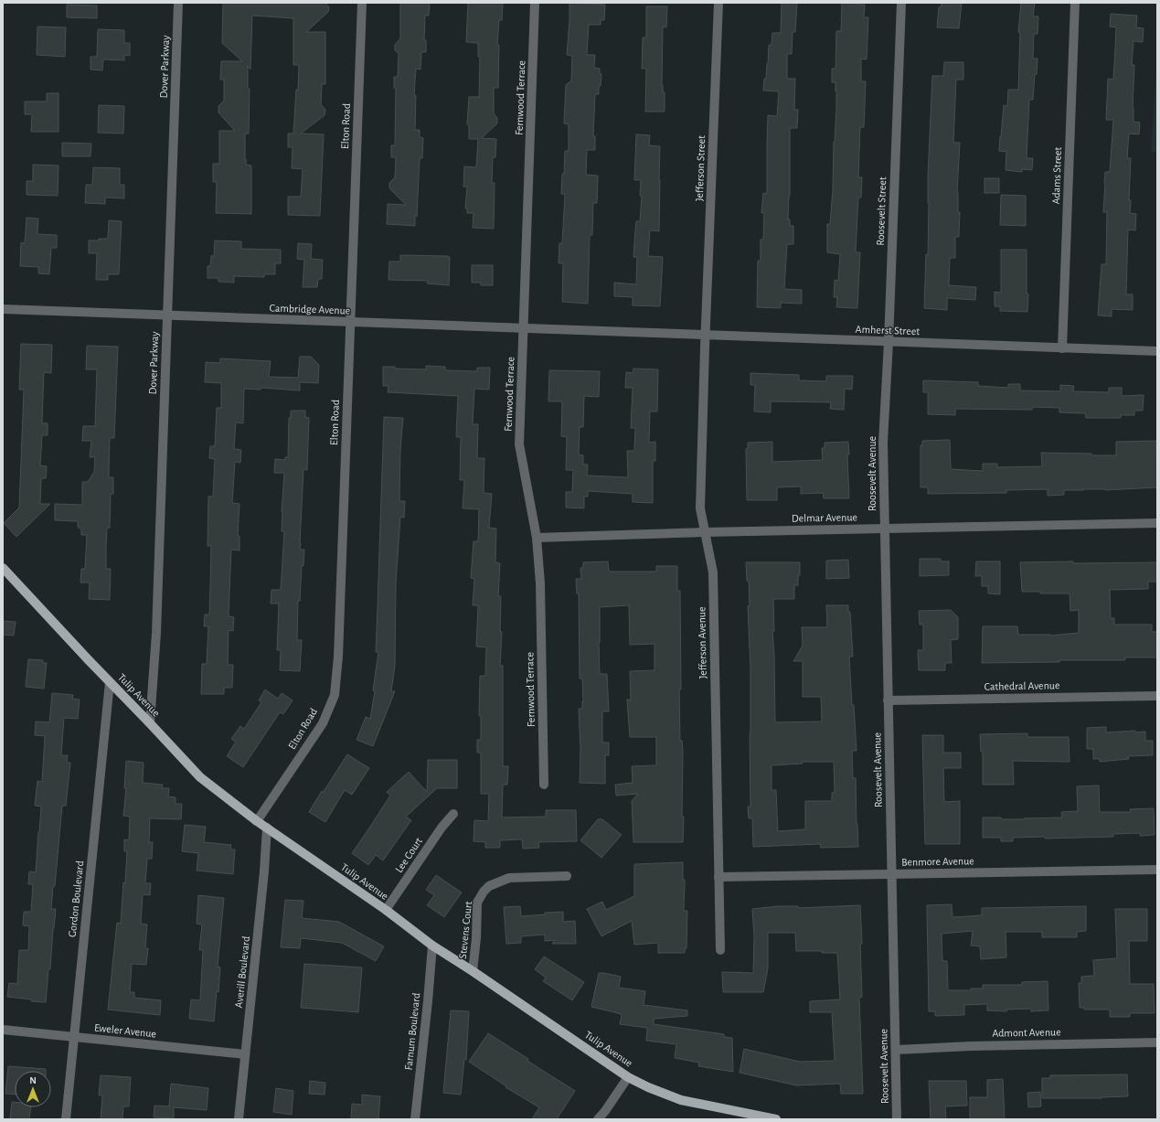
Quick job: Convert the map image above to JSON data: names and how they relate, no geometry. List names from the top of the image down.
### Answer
{
  "streets": {
    "main road": ["Tulip Avenue"],
    "street": [
      "Dover Parkway",
      "Fernwood Terrace",
      "Elton Road",
      "Jefferson Street",
      "Adams Street",
      "Roosevelt Street",
      "Cambridge Avenue",
      "Amherst Street",
      "Roosevelt Avenue",
      "Delmar Avenue",
      "Jefferson Avenue",
      "Cathedral Avenue",
      "Lee Court",
      "Benmore Avenue",
      "Gordon Boulevard",
      "Stevens Court",
      "Averill Boulevard",
      "Eweler Avenue",
      "Farnum Boulevard",
      "Admont Avenue"
    ]
  },
  "crossings": [
    ["Dover Parkway", "Cambridge Avenue"],
    ["Dover Parkway", "Tulip Avenue"],
    ["Fernwood Terrace", "Cambridge Avenue"],
    ["Fernwood Terrace", "Delmar Avenue"],
    ["Elton Road", "Cambridge Avenue"],
    ["Elton Road", "Tulip Avenue"],
    ["Jefferson Street", "Amherst Street"],
    ["Jefferson Street", "Jefferson Avenue"],
    ["Adams Street", "Amherst Street"],
    ["Roosevelt Street", "Amherst Street"],
    ["Roosevelt Street", "Roosevelt Avenue"],
    ["Cambridge Avenue", "Amherst Street"],
    ["Amherst Street", "Jefferson Avenue"],
    ["Roosevelt Avenue", "Delmar Avenue"],
    ["Roosevelt Avenue", "Cathedral Avenue"],
    ["Roosevelt Avenue", "Benmore Avenue"],
    ["Roosevelt Avenue", "Admont Avenue"],
    ["Delmar Avenue", "Jefferson Avenue"],
    ["Jefferson Avenue", "Benmore Avenue"],
    ["Tulip Avenue", "Lee Court"],
    ["Tulip Avenue", "Gordon Boulevard"],
    ["Tulip Avenue", "Stevens Court"],
    ["Tulip Avenue", "Averill Boulevard"],
    ["Tulip Avenue", "Farnum Boulevard"],
    ["Gordon Boulevard", "Eweler Avenue"],
    ["Averill Boulevard", "Eweler Avenue"]
  ],
  "north": "top"
}
